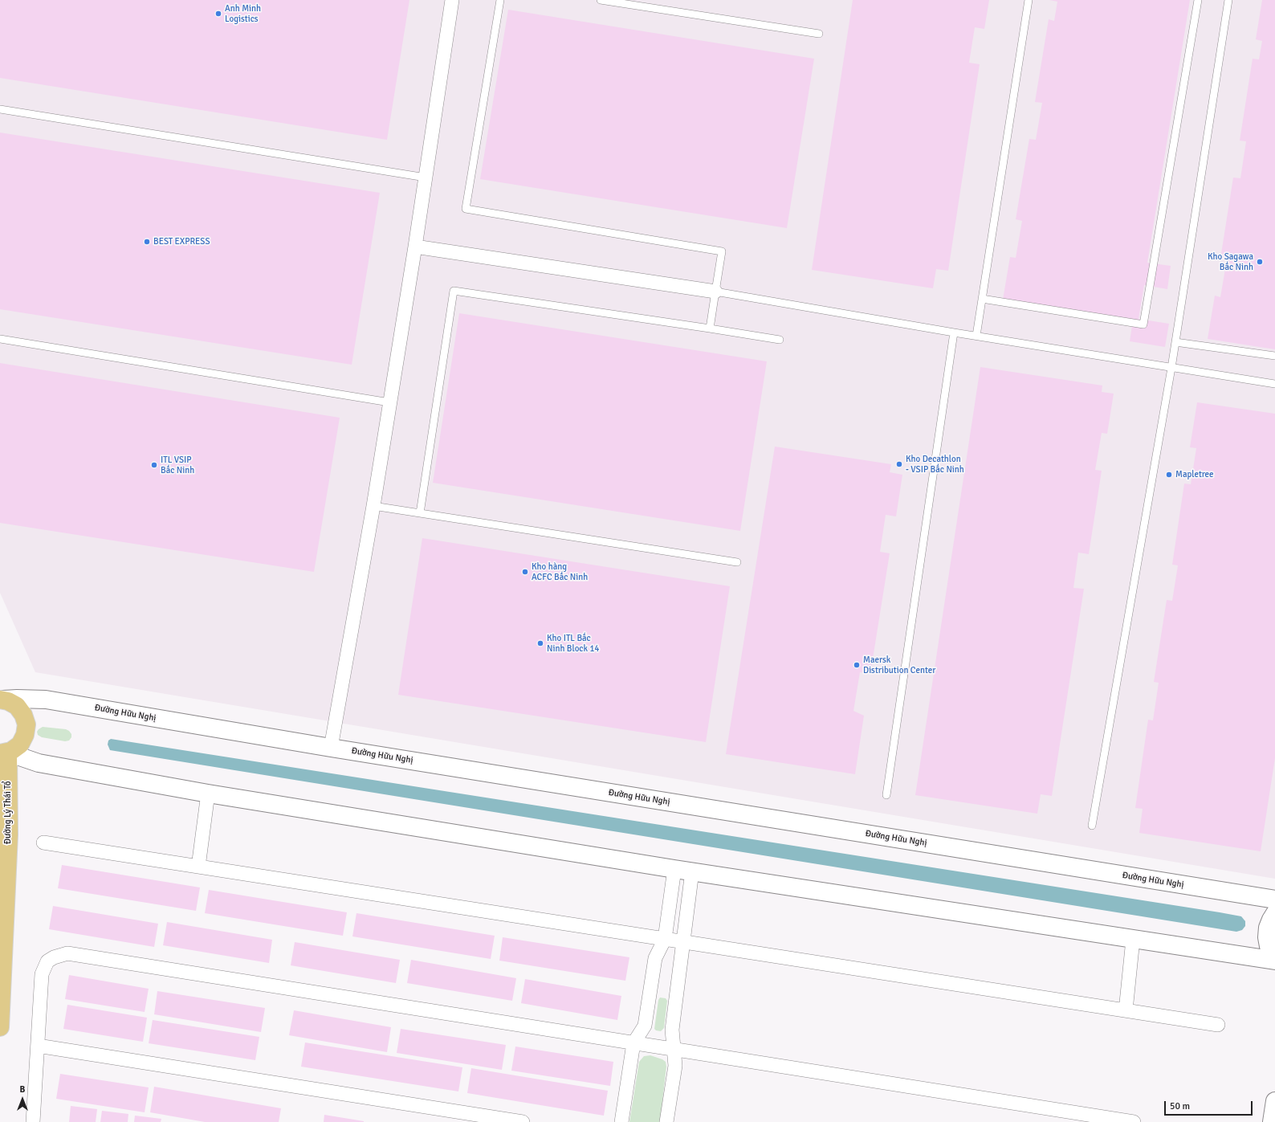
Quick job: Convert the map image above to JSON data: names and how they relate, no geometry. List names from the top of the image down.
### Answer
{
  "streets": {
    "main road": ["Đường Hữu Nghị", "Đường Lý Thái Tổ"]
  },
  "places": [
    "Anh Minh Logistics",
    "BEST EXPRESS",
    "Kho Sagawa Bắc Ninh",
    "Kho Decathlon - VSIP Bắc Ninh",
    "ITL VSIP Bắc Ninh",
    "Mapletree",
    "Kho hàng ACFC Bắc Ninh",
    "Kho ITL Bắc Ninh Block 14",
    "Maersk Distribution Center"
  ],
  "scale_bar": "50 m",
  "north": "top"
}
